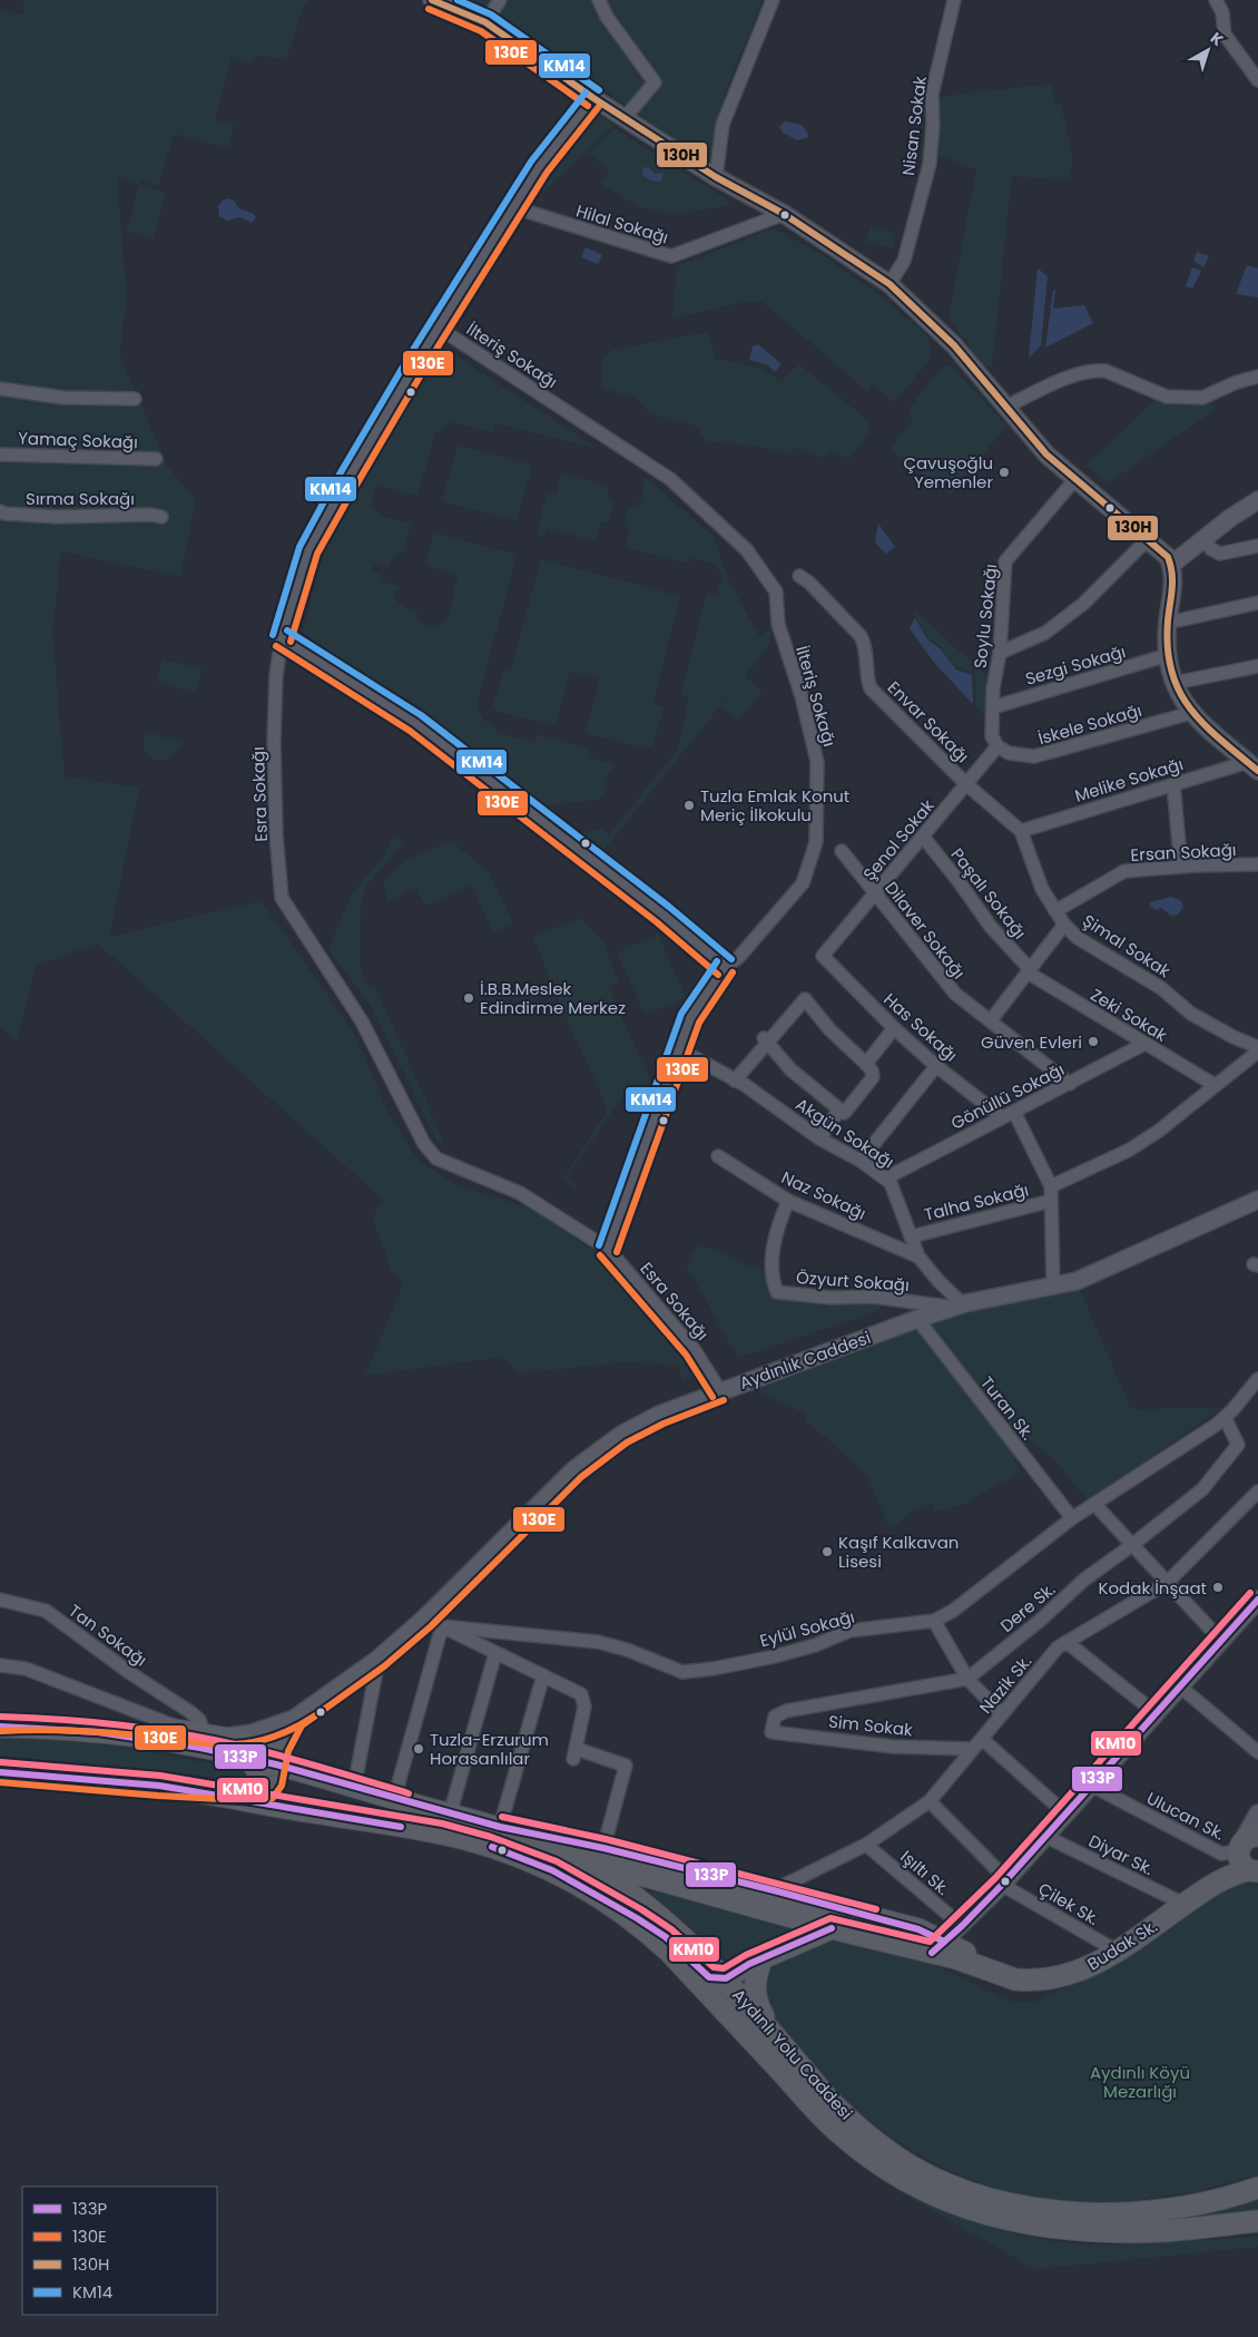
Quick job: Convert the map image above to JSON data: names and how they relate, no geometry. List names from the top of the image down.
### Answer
{
  "streets": {
    "main road": ["Budak Sk.", "Aydınlı Yolu Caddesi"],
    "street": [
      "Nisan Sokak",
      "Hilal Sokağı",
      "İlteriş Sokağı",
      "Yamaç Sokağı",
      "Sırma Sokağı",
      "Soylu Sokağı",
      "Sezgi Sokağı",
      "Envar Sokağı",
      "İskele Sokağı",
      "Melike Sokağı",
      "Esra Sokağı",
      "Şenol Sokak",
      "Ersan Sokağı",
      "Paşalı Sokağı",
      "Dilaver Sokağı",
      "Şimal Sokak",
      "Zeki Sokak",
      "Has Sokağı",
      "Gönüllü Sokağı",
      "Akgün Sokağı",
      "Naz Sokağı",
      "Talha Sokağı",
      "Özyurt Sokağı",
      "Aydınlık Caddesi",
      "Turan Sk.",
      "Dere Sk.",
      "Eylül Sokağı",
      "Tan Sokağı",
      "Nazik Sk.",
      "Sim Sokak",
      "Ulucan Sk.",
      "Diyar Sk.",
      "Işıltı Sk.",
      "Çilek Sk."
    ]
  },
  "crossings": [
    ["Hilal Sokağı", "Esra Sokağı"],
    ["İlteriş Sokağı", "Esra Sokağı"],
    ["İlteriş Sokağı", "Akgün Sokağı"],
    ["Soylu Sokağı", "Sezgi Sokağı"],
    ["Soylu Sokağı", "İskele Sokağı"],
    ["Soylu Sokağı", "Şenol Sokak"],
    ["Envar Sokağı", "Melike Sokağı"],
    ["Envar Sokağı", "Şenol Sokak"],
    ["Envar Sokağı", "Şimal Sokak"],
    ["İskele Sokağı", "Şenol Sokak"],
    ["Melike Sokağı", "Şimal Sokak"],
    ["Esra Sokağı", "Aydınlık Caddesi"],
    ["Şenol Sokak", "Paşalı Sokağı"],
    ["Şenol Sokak", "Dilaver Sokağı"],
    ["Şenol Sokak", "Has Sokağı"],
    ["Ersan Sokağı", "Şimal Sokak"],
    ["Paşalı Sokağı", "Zeki Sokak"],
    ["Dilaver Sokağı", "Gönüllü Sokağı"],
    ["Zeki Sokak", "Gönüllü Sokağı"],
    ["Has Sokağı", "Gönüllü Sokağı"],
    ["Gönüllü Sokağı", "Akgün Sokağı"],
    ["Akgün Sokağı", "Naz Sokağı"],
    ["Akgün Sokağı", "Talha Sokağı"],
    ["Akgün Sokağı", "Özyurt Sokağı"],
    ["Akgün Sokağı", "Aydınlık Caddesi"],
    ["Naz Sokağı", "Özyurt Sokağı"],
    ["Özyurt Sokağı", "Aydınlık Caddesi"],
    ["Aydınlık Caddesi", "Turan Sk."],
    ["Aydınlık Caddesi", "Eylül Sokağı"],
    ["Aydınlık Caddesi", "Aydınlı Yolu Caddesi"],
    ["Turan Sk.", "Eylül Sokağı"],
    ["Dere Sk.", "Eylül Sokağı"],
    ["Dere Sk.", "Sim Sokak"],
    ["Nazik Sk.", "Sim Sokak"],
    ["Nazik Sk.", "Işıltı Sk."],
    ["Nazik Sk.", "Çilek Sk."],
    ["Ulucan Sk.", "Budak Sk."],
    ["Diyar Sk.", "Budak Sk."],
    ["Çilek Sk.", "Budak Sk."]
  ],
  "parks": ["Aydınlı Köyü Mezarlığı"],
  "places": [
    "Çavuşoğlu Yemenler",
    "Tuzla Emlak Konut Meriç İlkokulu",
    "İ.B.B.Meslek Edindirme Merkez",
    "Güven Evleri",
    "Kaşıf Kalkavan Lisesi",
    "Kodak İnşaat",
    "Tuzla-Erzurum Horasanlılar"
  ],
  "lines": [
    "transit line 130H",
    "transit line KM14",
    "transit line 130E",
    "transit line KM10",
    "transit line 133P"
  ],
  "legend": [
    "133P",
    "130E",
    "130H",
    "KM14"
  ],
  "north": "top right"
}
